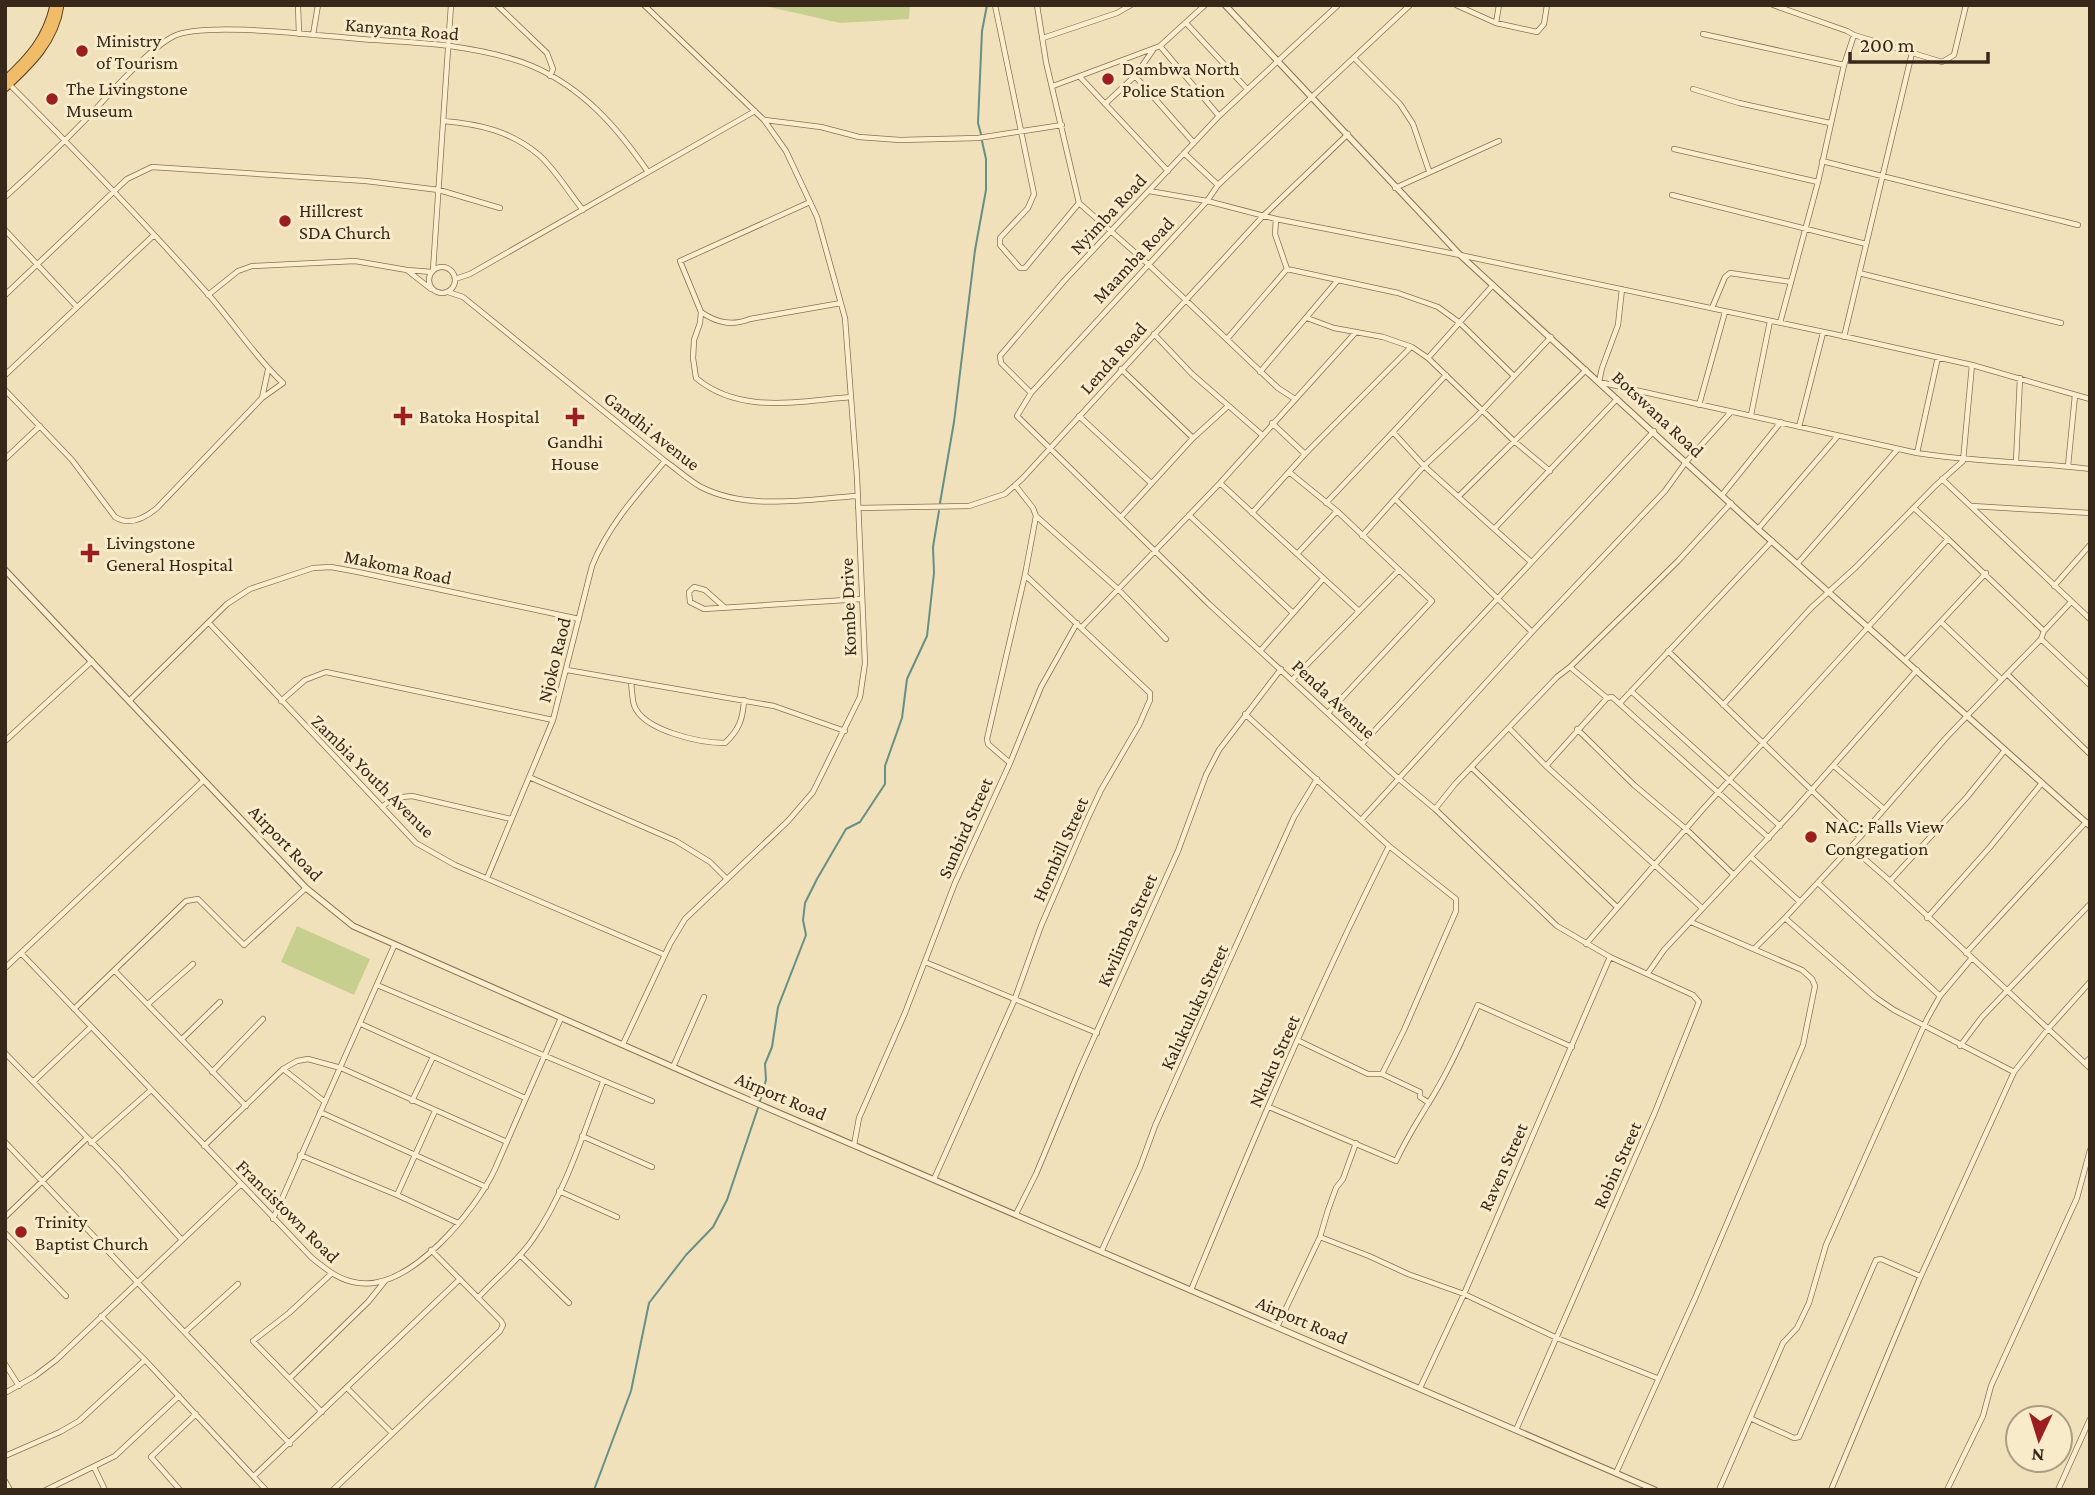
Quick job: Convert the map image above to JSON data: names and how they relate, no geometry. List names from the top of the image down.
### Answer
{
  "streets": {
    "street": [
      "Kanyanta Road",
      "Nyimba Road",
      "Maamba Road",
      "Lenda Road",
      "Botswana Road",
      "Gandhi Avenue",
      "Makoma Road",
      "Kombe Drive",
      "Njoko Raod",
      "Penda Avenue",
      "Zambia Youth Avenue",
      "Sunbird Street",
      "Airport Road",
      "Hornbill Street",
      "Kwilimba Street",
      "Kalukuluku Street",
      "Nkuku Street",
      "Robin Street",
      "Raven Street",
      "Francistown Road"
    ]
  },
  "crossings": [
    ["Nyimba Road", "Maamba Road"],
    ["Nyimba Road", "Botswana Road"],
    ["Maamba Road", "Lenda Road"],
    ["Maamba Road", "Botswana Road"],
    ["Maamba Road", "Penda Avenue"],
    ["Lenda Road", "Botswana Road"],
    ["Lenda Road", "Kombe Drive"],
    ["Lenda Road", "Penda Avenue"],
    ["Gandhi Avenue", "Kombe Drive"],
    ["Gandhi Avenue", "Njoko Raod"],
    ["Makoma Road", "Njoko Raod"],
    ["Makoma Road", "Zambia Youth Avenue"],
    ["Makoma Road", "Airport Road"],
    ["Kombe Drive", "Zambia Youth Avenue"],
    ["Kombe Drive", "Airport Road"],
    ["Njoko Raod", "Zambia Youth Avenue"],
    ["Penda Avenue", "Kwilimba Street"],
    ["Penda Avenue", "Robin Street"],
    ["Penda Avenue", "Raven Street"],
    ["Sunbird Street", "Airport Road"],
    ["Sunbird Street", "Hornbill Street"],
    ["Airport Road", "Hornbill Street"],
    ["Airport Road", "Kwilimba Street"],
    ["Airport Road", "Kalukuluku Street"],
    ["Airport Road", "Nkuku Street"],
    ["Airport Road", "Robin Street"],
    ["Airport Road", "Raven Street"],
    ["Airport Road", "Francistown Road"],
    ["Robin Street", "Raven Street"]
  ],
  "places": {
    "other": [
      "Ministry of Tourism",
      "Dambwa North Police Station",
      "The Livingstone Museum",
      "Hillcrest SDA Church",
      "NAC: Falls View Congregation",
      "Trinity Baptist Church"
    ],
    "health": ["Batoka Hospital", "Gandhi House", "Livingstone General Hospital"]
  },
  "scale_bar": "200 m",
  "north": "bottom"
}
